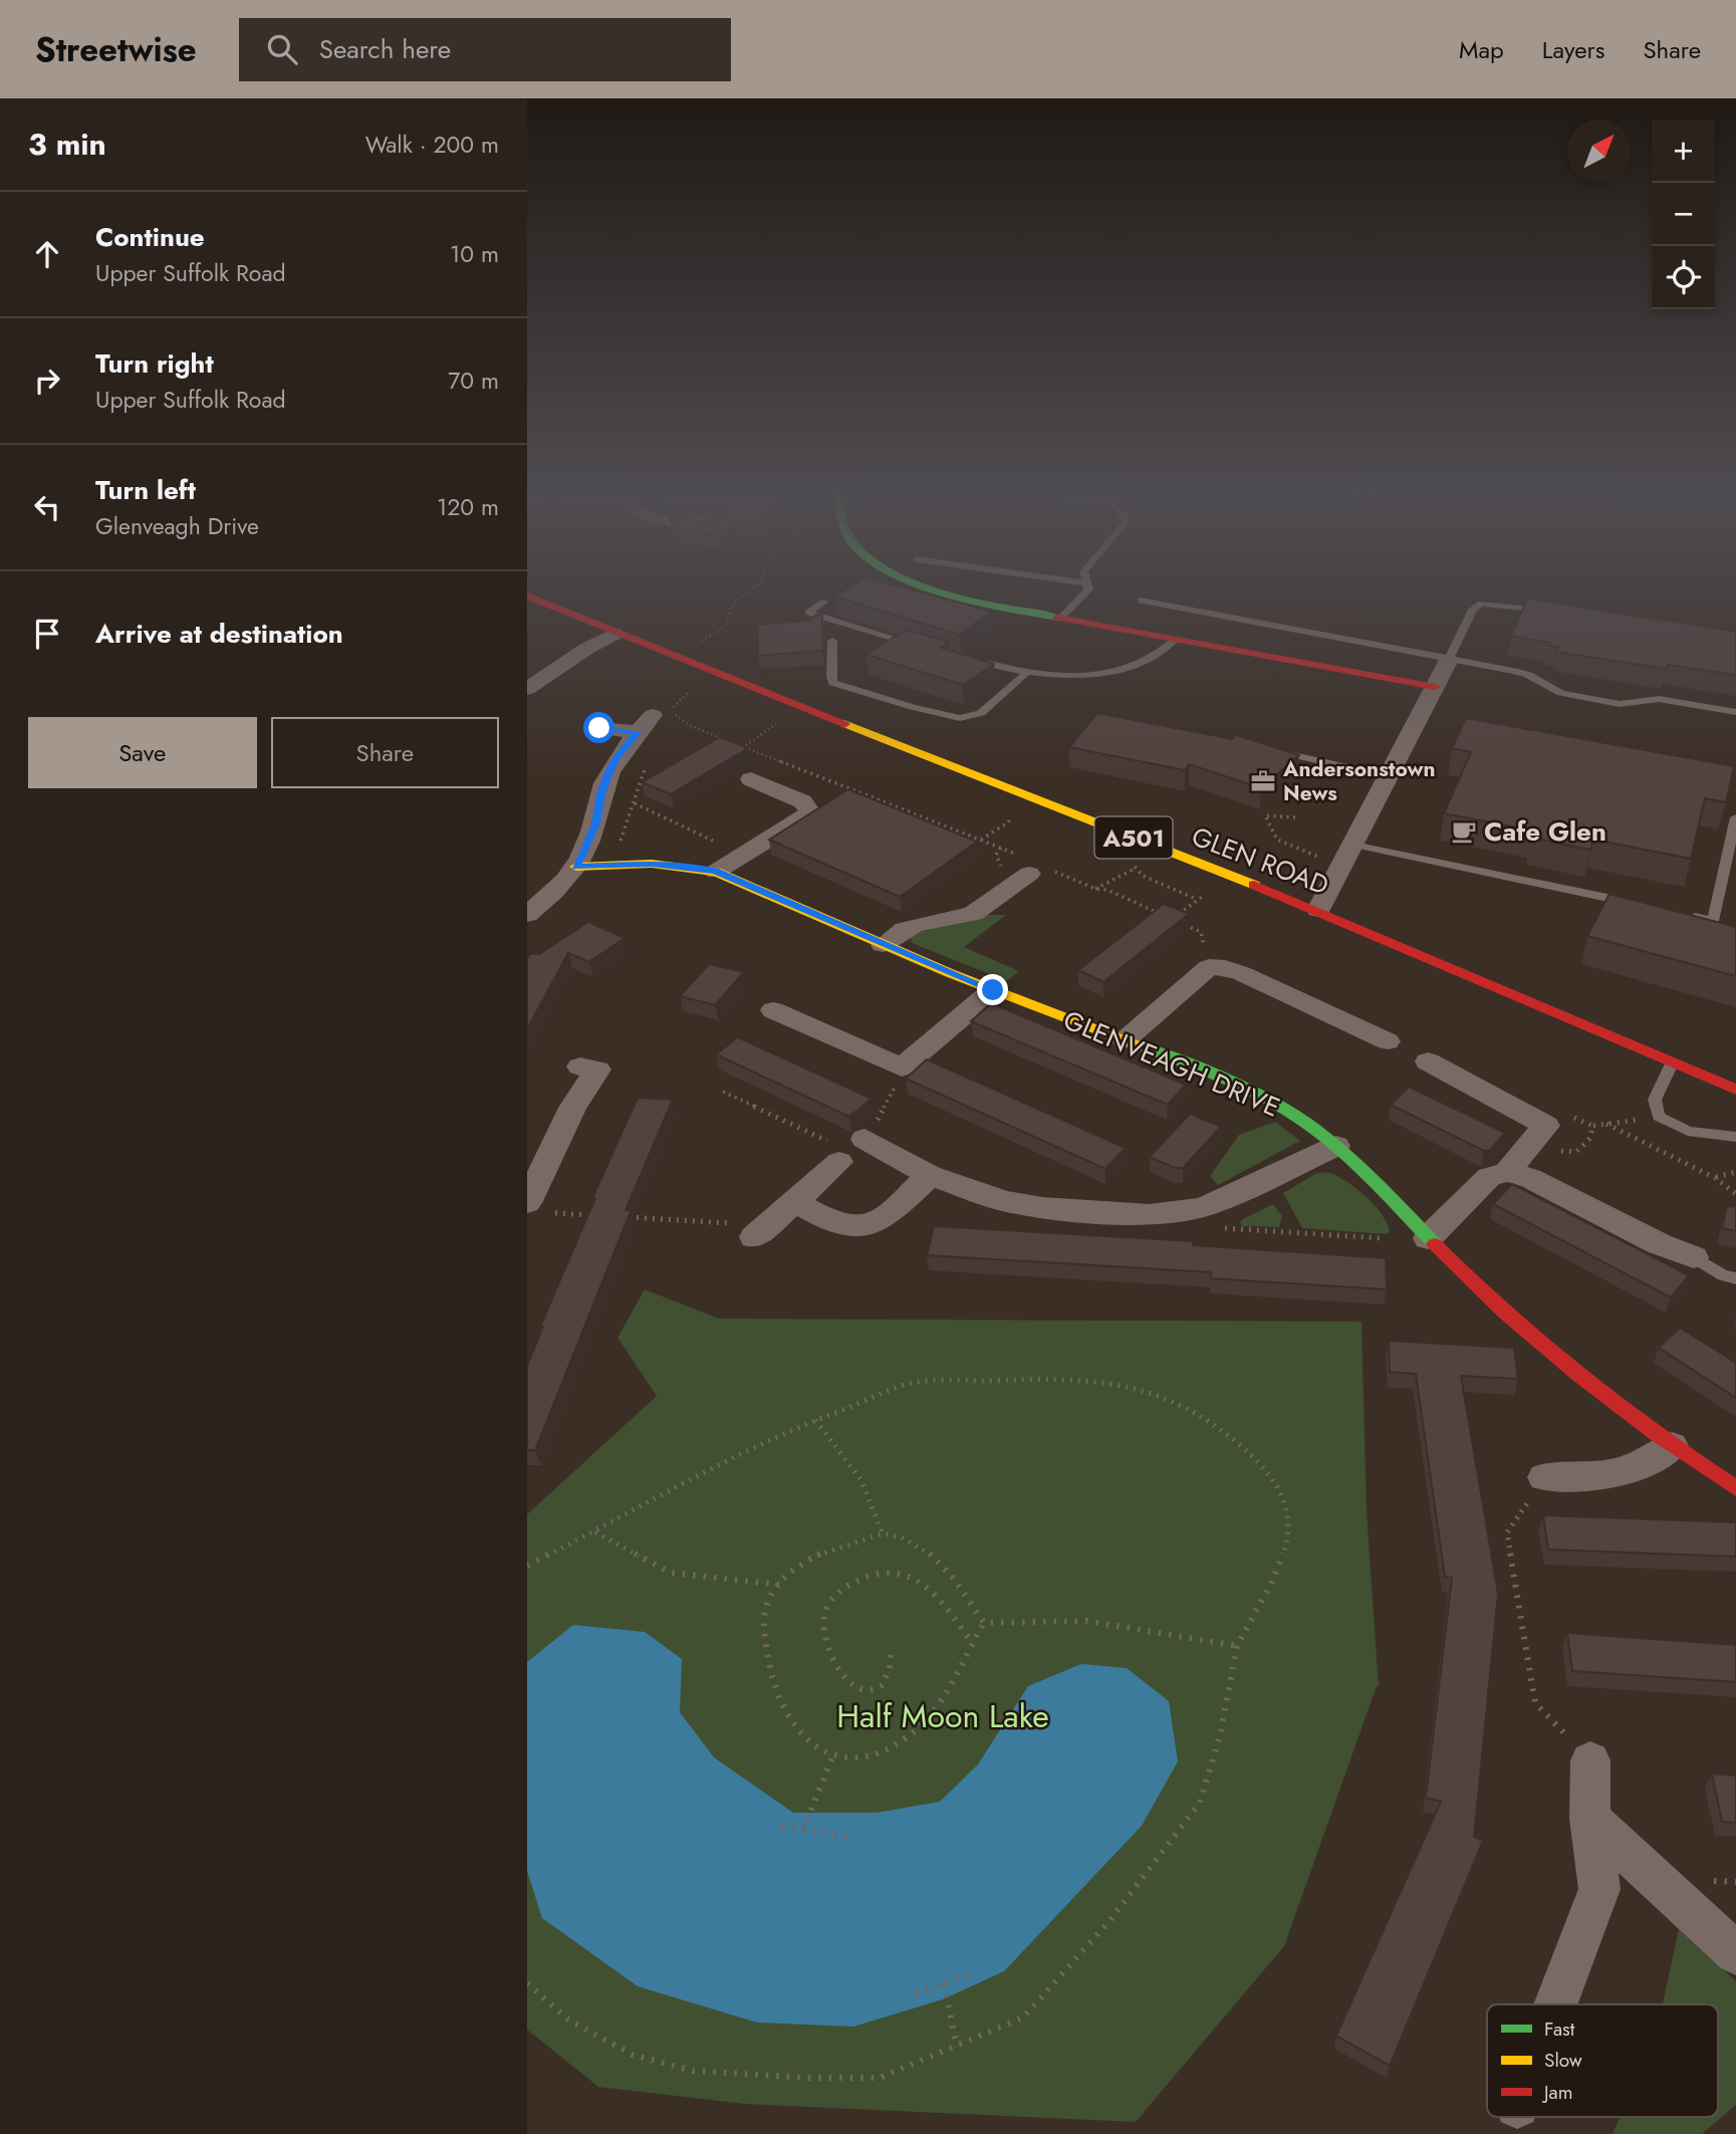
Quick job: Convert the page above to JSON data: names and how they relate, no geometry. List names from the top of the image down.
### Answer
{
  "streets": {
    "street": ["A501", "GLEN ROAD", "GLENVEAGH DRIVE"]
  },
  "parks": ["Half Moon Lake"],
  "places": {
    "office": ["Andersonstown News"],
    "cafe": ["Cafe Glen"]
  },
  "legend": ["Fast", "Slow", "Jam"],
  "north": "top right",
  "page": {
    "header": "Streetwise",
    "search": "Search here",
    "nav": ["Map", "Layers", "Share"],
    "heading": ["3 min", "Walk · 200 m"],
    "map_buttons": ["+", "−"],
    "list": [
      ["Continue", "Upper Suffolk Road", "10 m"],
      ["Turn right", "Upper Suffolk Road", "70 m"],
      ["Turn left", "Glenveagh Drive", "120 m"],
      "Arrive at destination"
    ],
    "buttons": ["Save", "Share"]
  }
}
